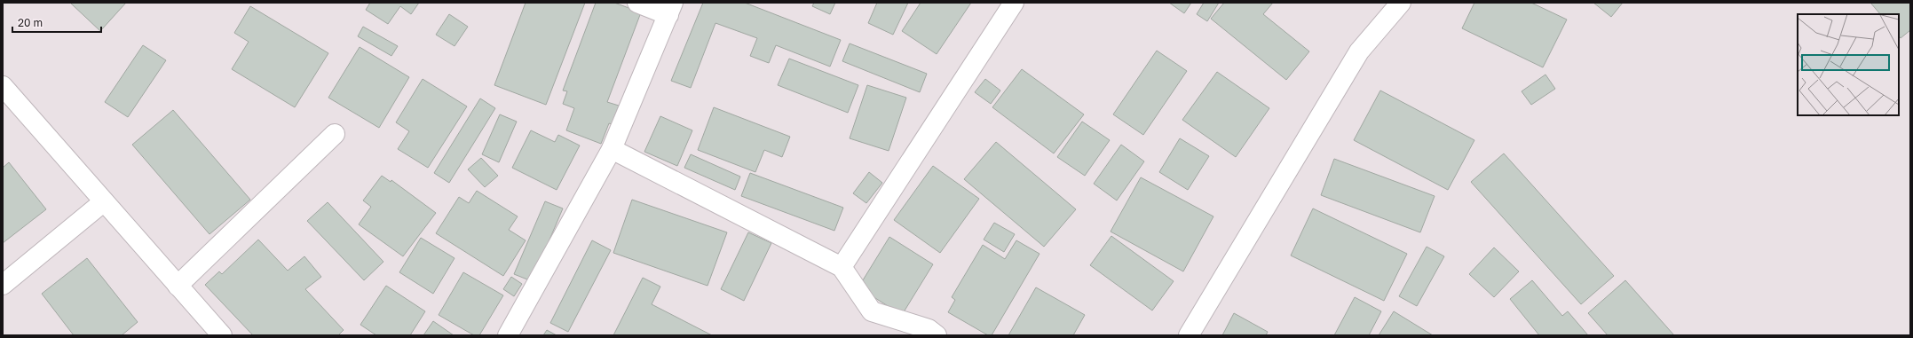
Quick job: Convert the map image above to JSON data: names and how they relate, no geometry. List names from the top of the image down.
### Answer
{
  "scale_bar": "20 m"
}
